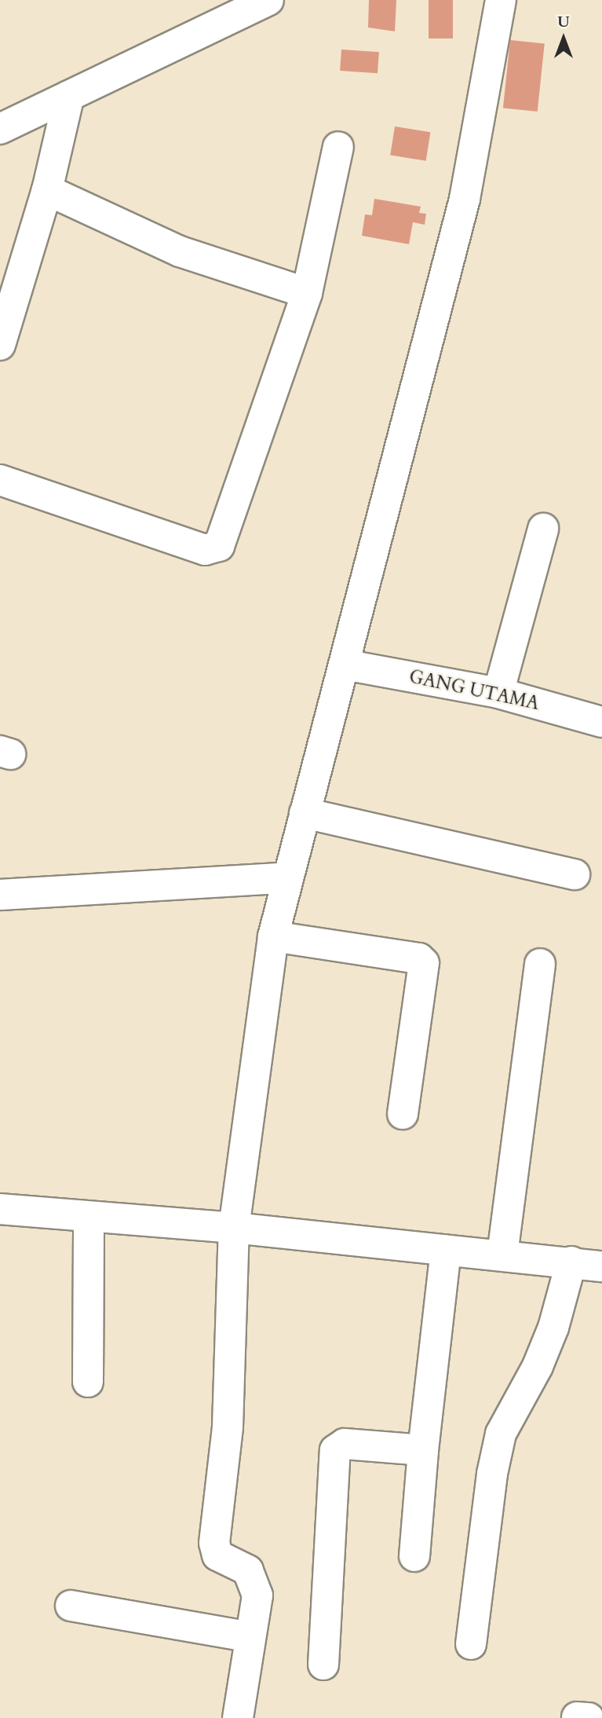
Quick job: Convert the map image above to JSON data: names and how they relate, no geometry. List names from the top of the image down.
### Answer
{
  "streets": {
    "street": ["GANG UTAMA"]
  },
  "north": "top"
}
